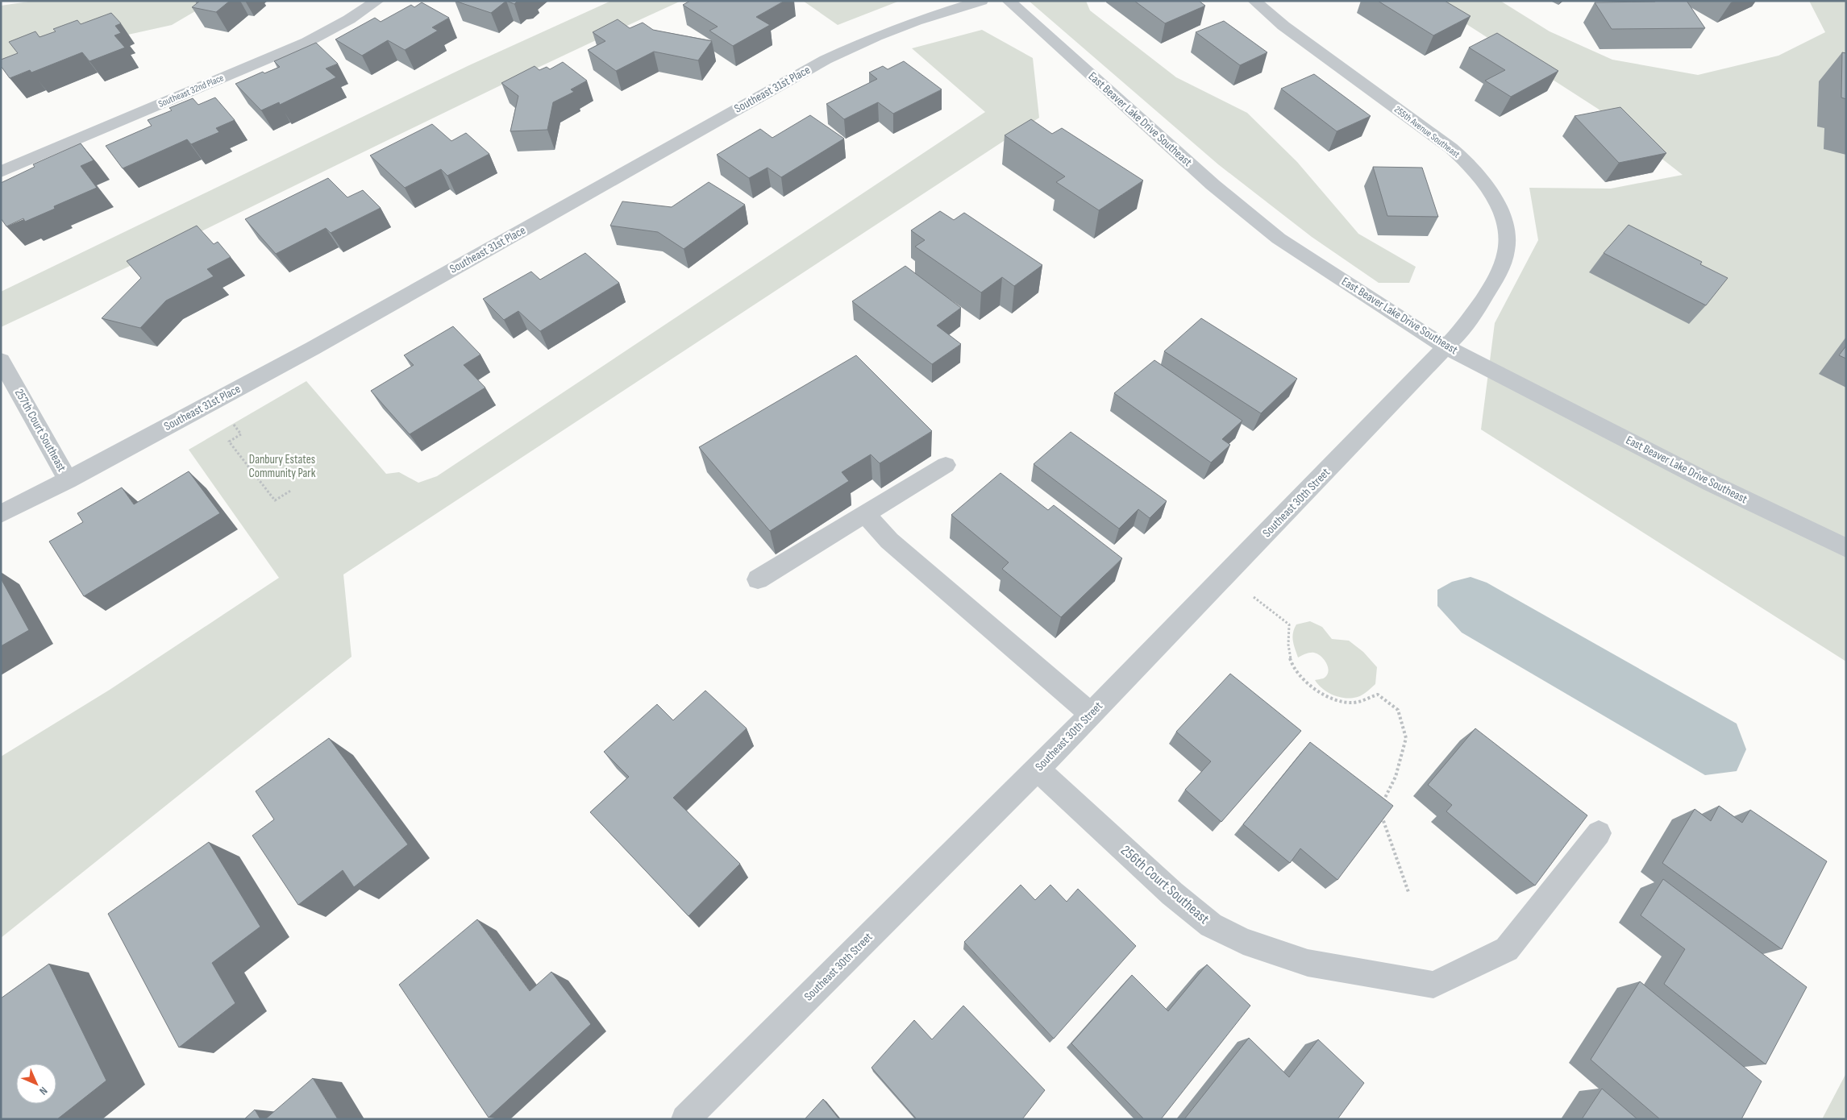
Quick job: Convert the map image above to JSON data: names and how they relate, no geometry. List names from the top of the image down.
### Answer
{
  "streets": {
    "street": [
      "Southeast 31st Place",
      "Southeast 32nd Place",
      "East Beaver Lake Drive Southeast",
      "255th Avenue Southeast",
      "257th Court Southeast",
      "Southeast 30th Street",
      "256th Court Southeast"
    ]
  },
  "crossings": [
    ["Southeast 31st Place", "257th Court Southeast"],
    ["East Beaver Lake Drive Southeast", "255th Avenue Southeast"],
    ["East Beaver Lake Drive Southeast", "Southeast 30th Street"],
    ["255th Avenue Southeast", "Southeast 30th Street"],
    ["Southeast 30th Street", "256th Court Southeast"]
  ],
  "parks": ["Danbury Estates Community Park"],
  "north": "bottom right"
}
